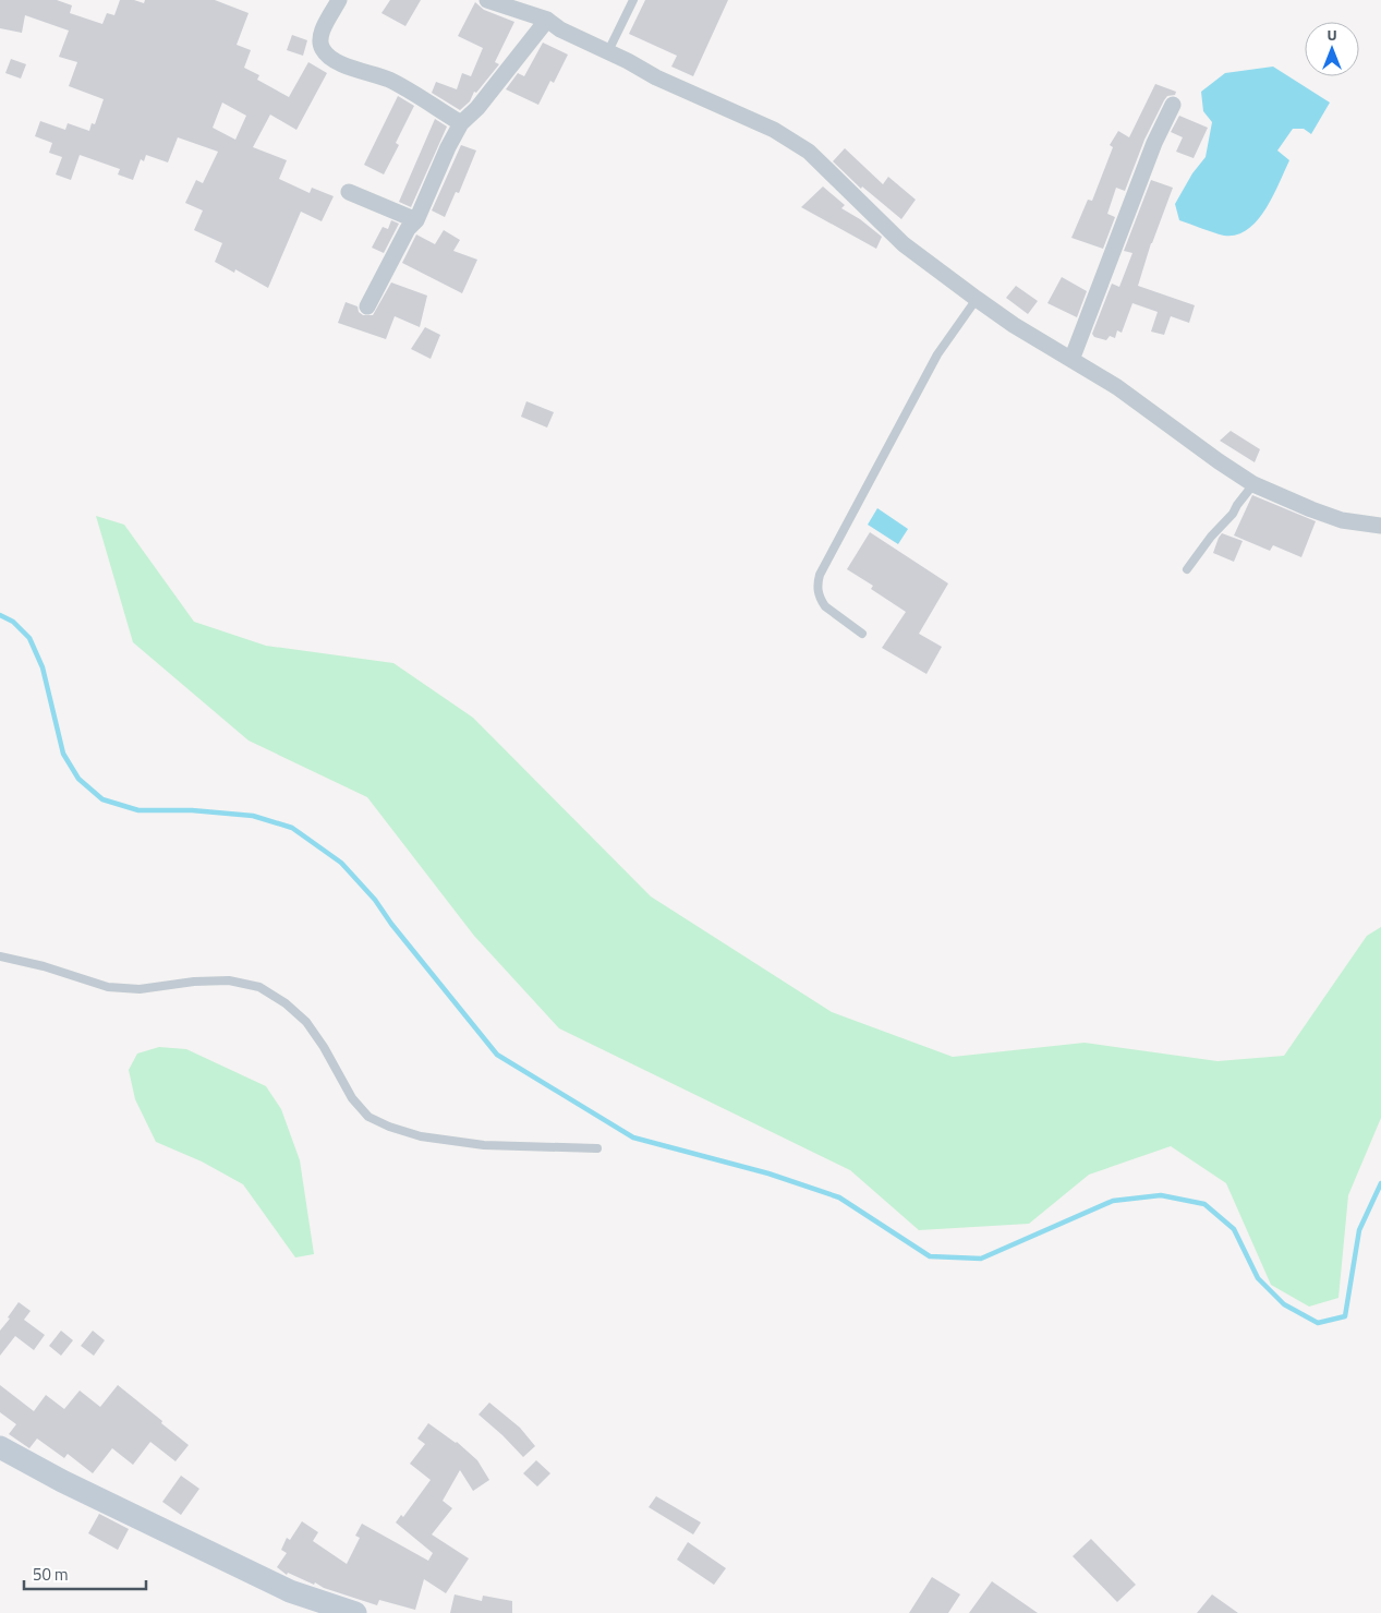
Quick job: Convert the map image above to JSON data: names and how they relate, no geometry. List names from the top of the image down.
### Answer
{
  "scale_bar": "50 m",
  "north": "top"
}
